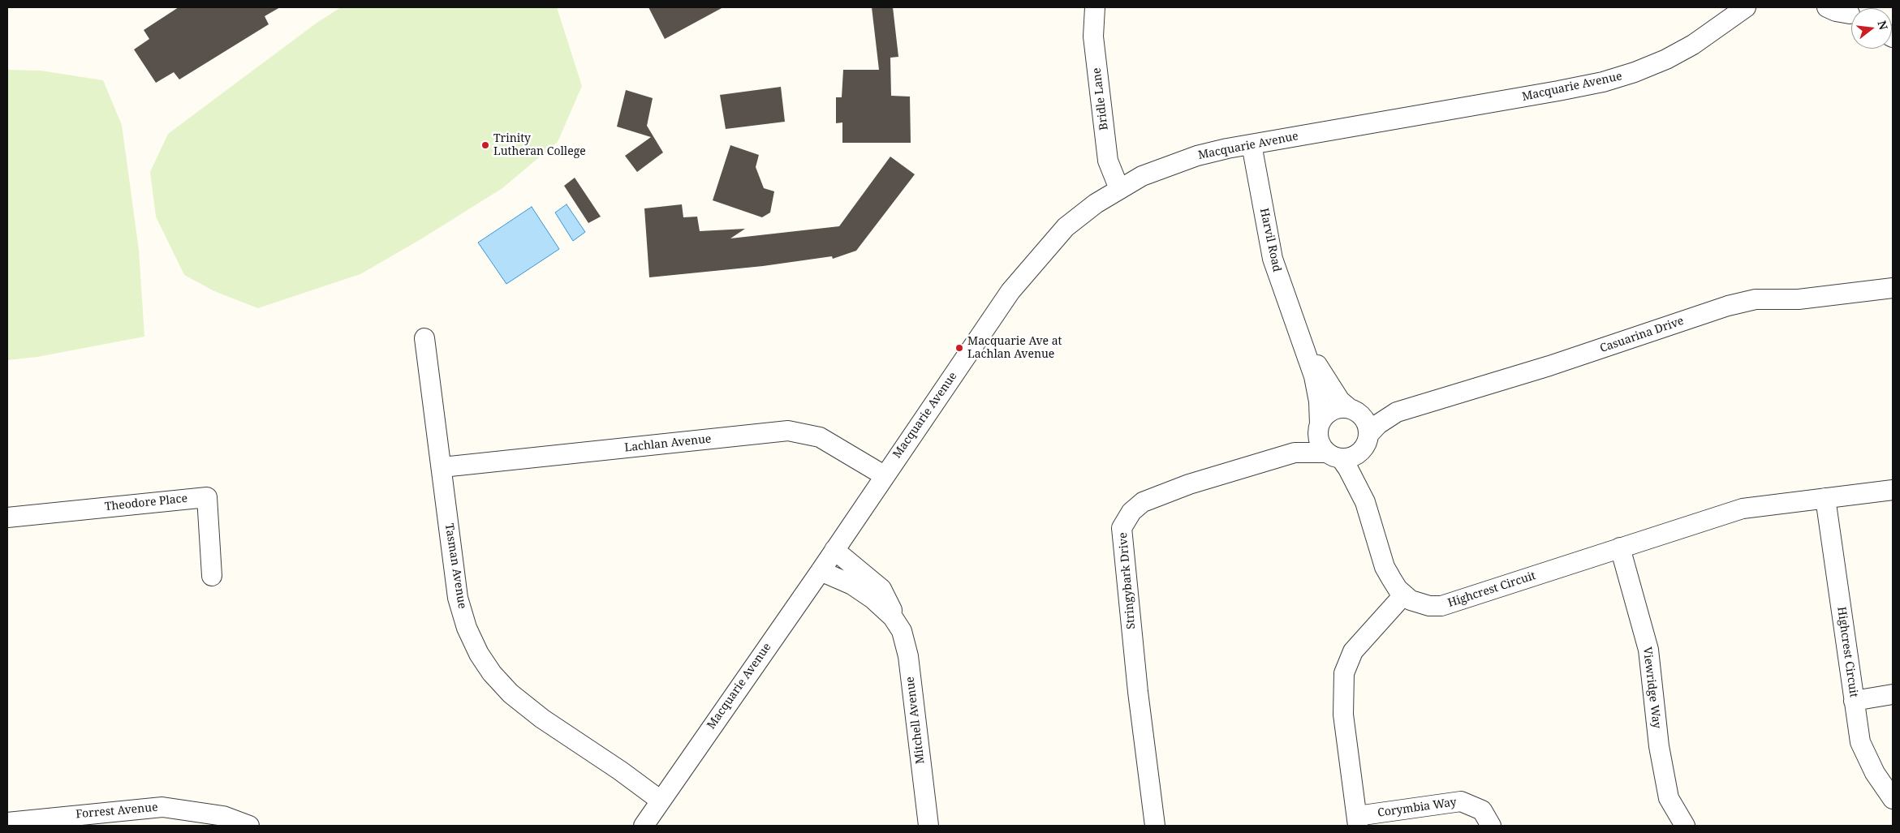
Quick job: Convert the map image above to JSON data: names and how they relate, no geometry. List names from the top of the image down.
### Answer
{
  "streets": {
    "street": [
      "Macquarie Avenue",
      "Bridle Lane",
      "Harvil Road",
      "Casuarina Drive",
      "Lachlan Avenue",
      "Theodore Place",
      "Tasman Avenue",
      "Stringybark Drive",
      "Highcrest Circuit",
      "Viewridge Way",
      "Mitchell Avenue",
      "Corymbia Way",
      "Forrest Avenue"
    ]
  },
  "crossings": [
    ["Macquarie Avenue", "Bridle Lane"],
    ["Macquarie Avenue", "Harvil Road"],
    ["Macquarie Avenue", "Lachlan Avenue"],
    ["Macquarie Avenue", "Tasman Avenue"],
    ["Macquarie Avenue", "Mitchell Avenue"],
    ["Harvil Road", "Casuarina Drive"],
    ["Harvil Road", "Stringybark Drive"],
    ["Casuarina Drive", "Stringybark Drive"],
    ["Lachlan Avenue", "Tasman Avenue"],
    ["Highcrest Circuit", "Viewridge Way"]
  ],
  "places": ["Trinity Lutheran College", "Macquarie Ave at Lachlan Avenue"],
  "north": "right"
}
